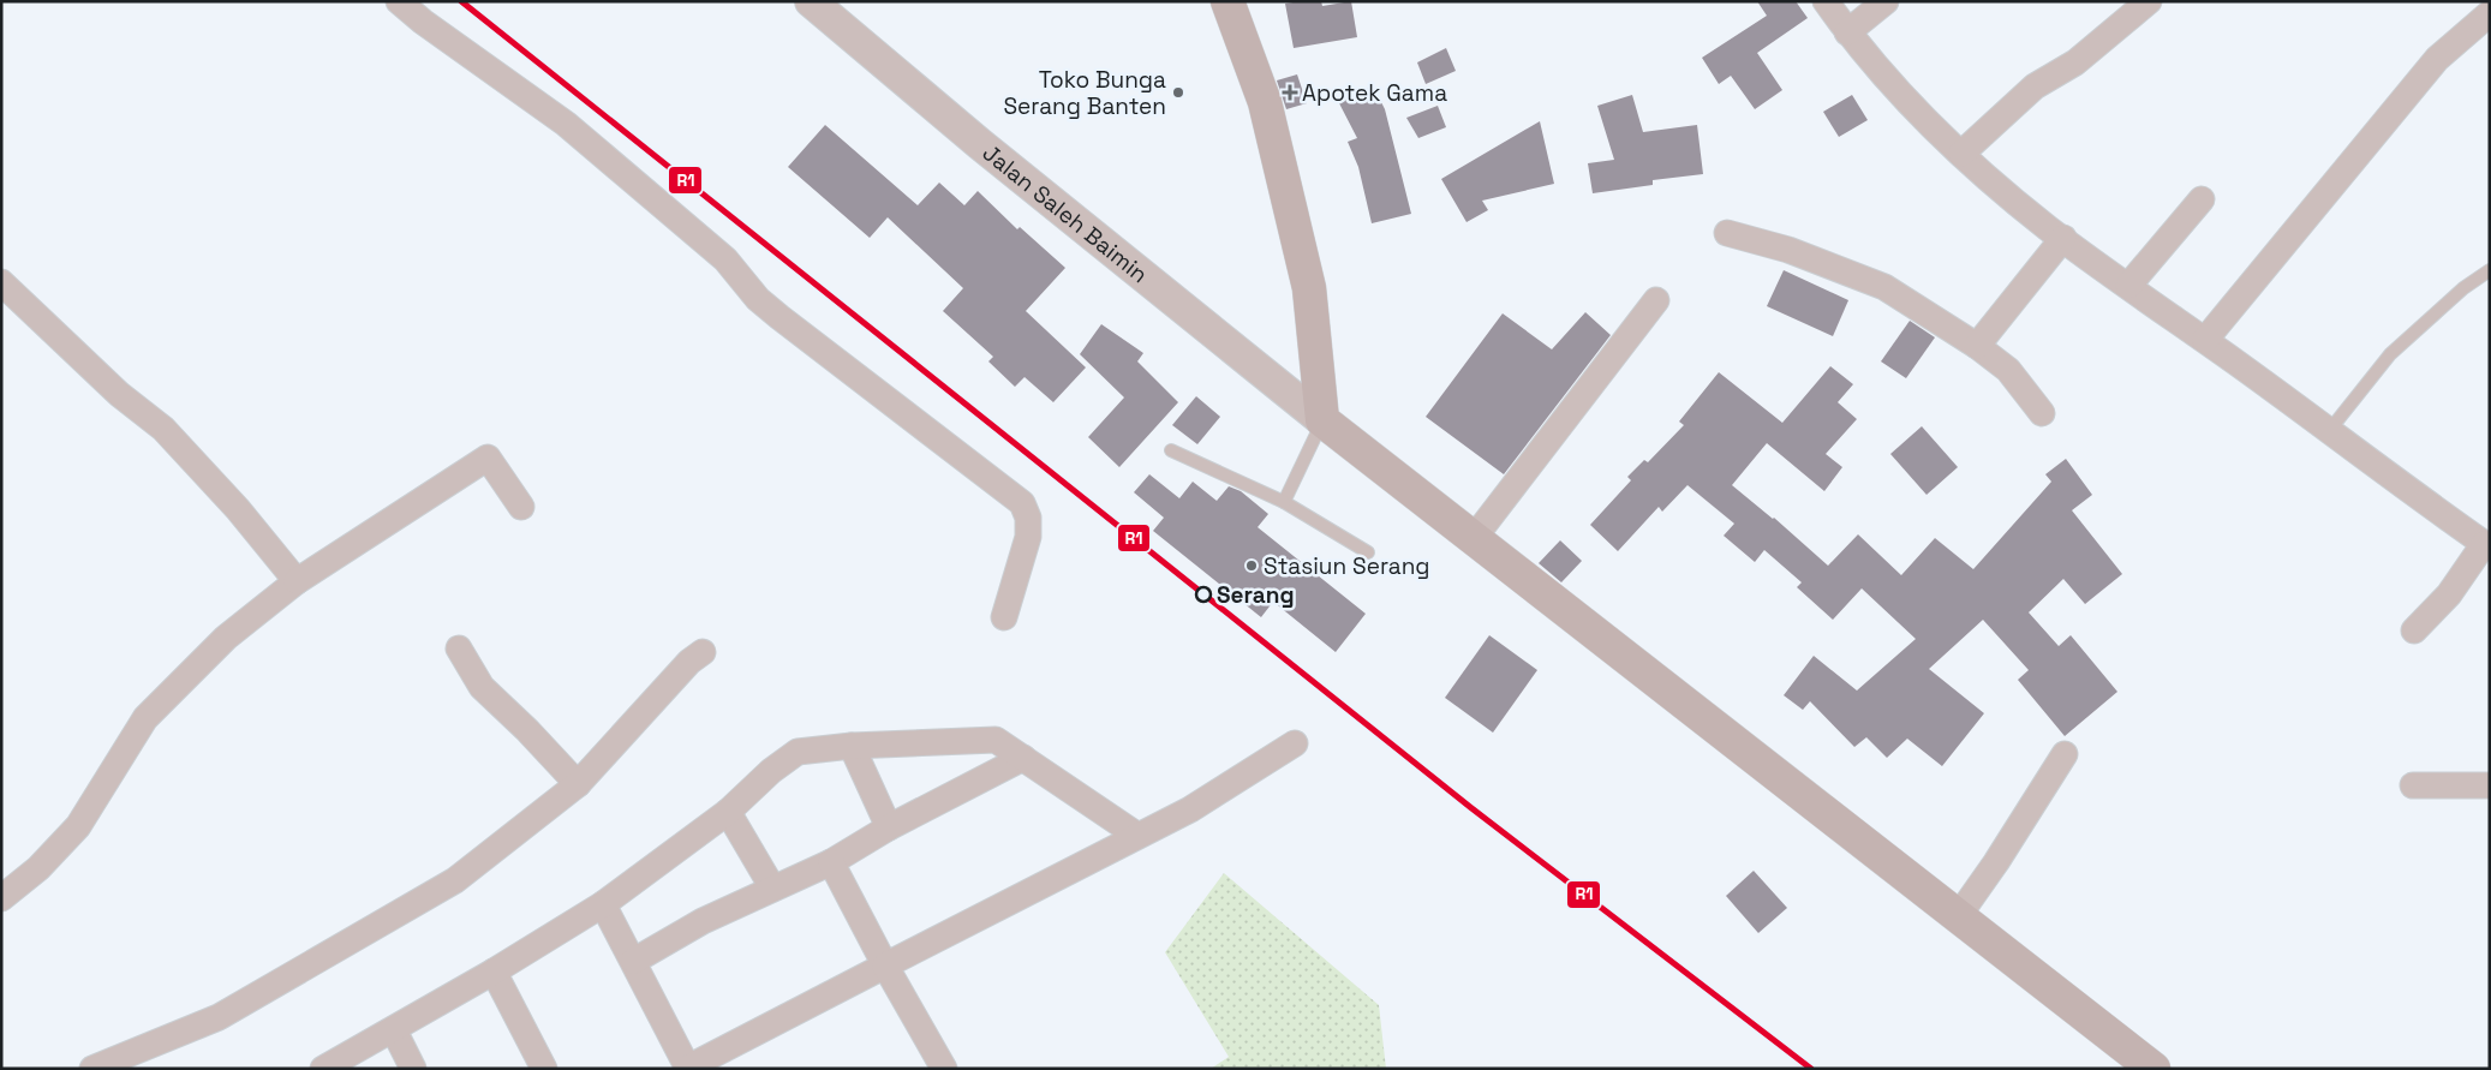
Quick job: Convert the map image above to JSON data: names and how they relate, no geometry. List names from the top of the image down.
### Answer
{
  "streets": {
    "street": ["Jalan Saleh Baimin"]
  },
  "places": {
    "other": ["Toko Bunga Serang Banten", "Stasiun Serang", "Serang"],
    "health": ["Apotek Gama"]
  },
  "lines": ["transit line R1"]
}
